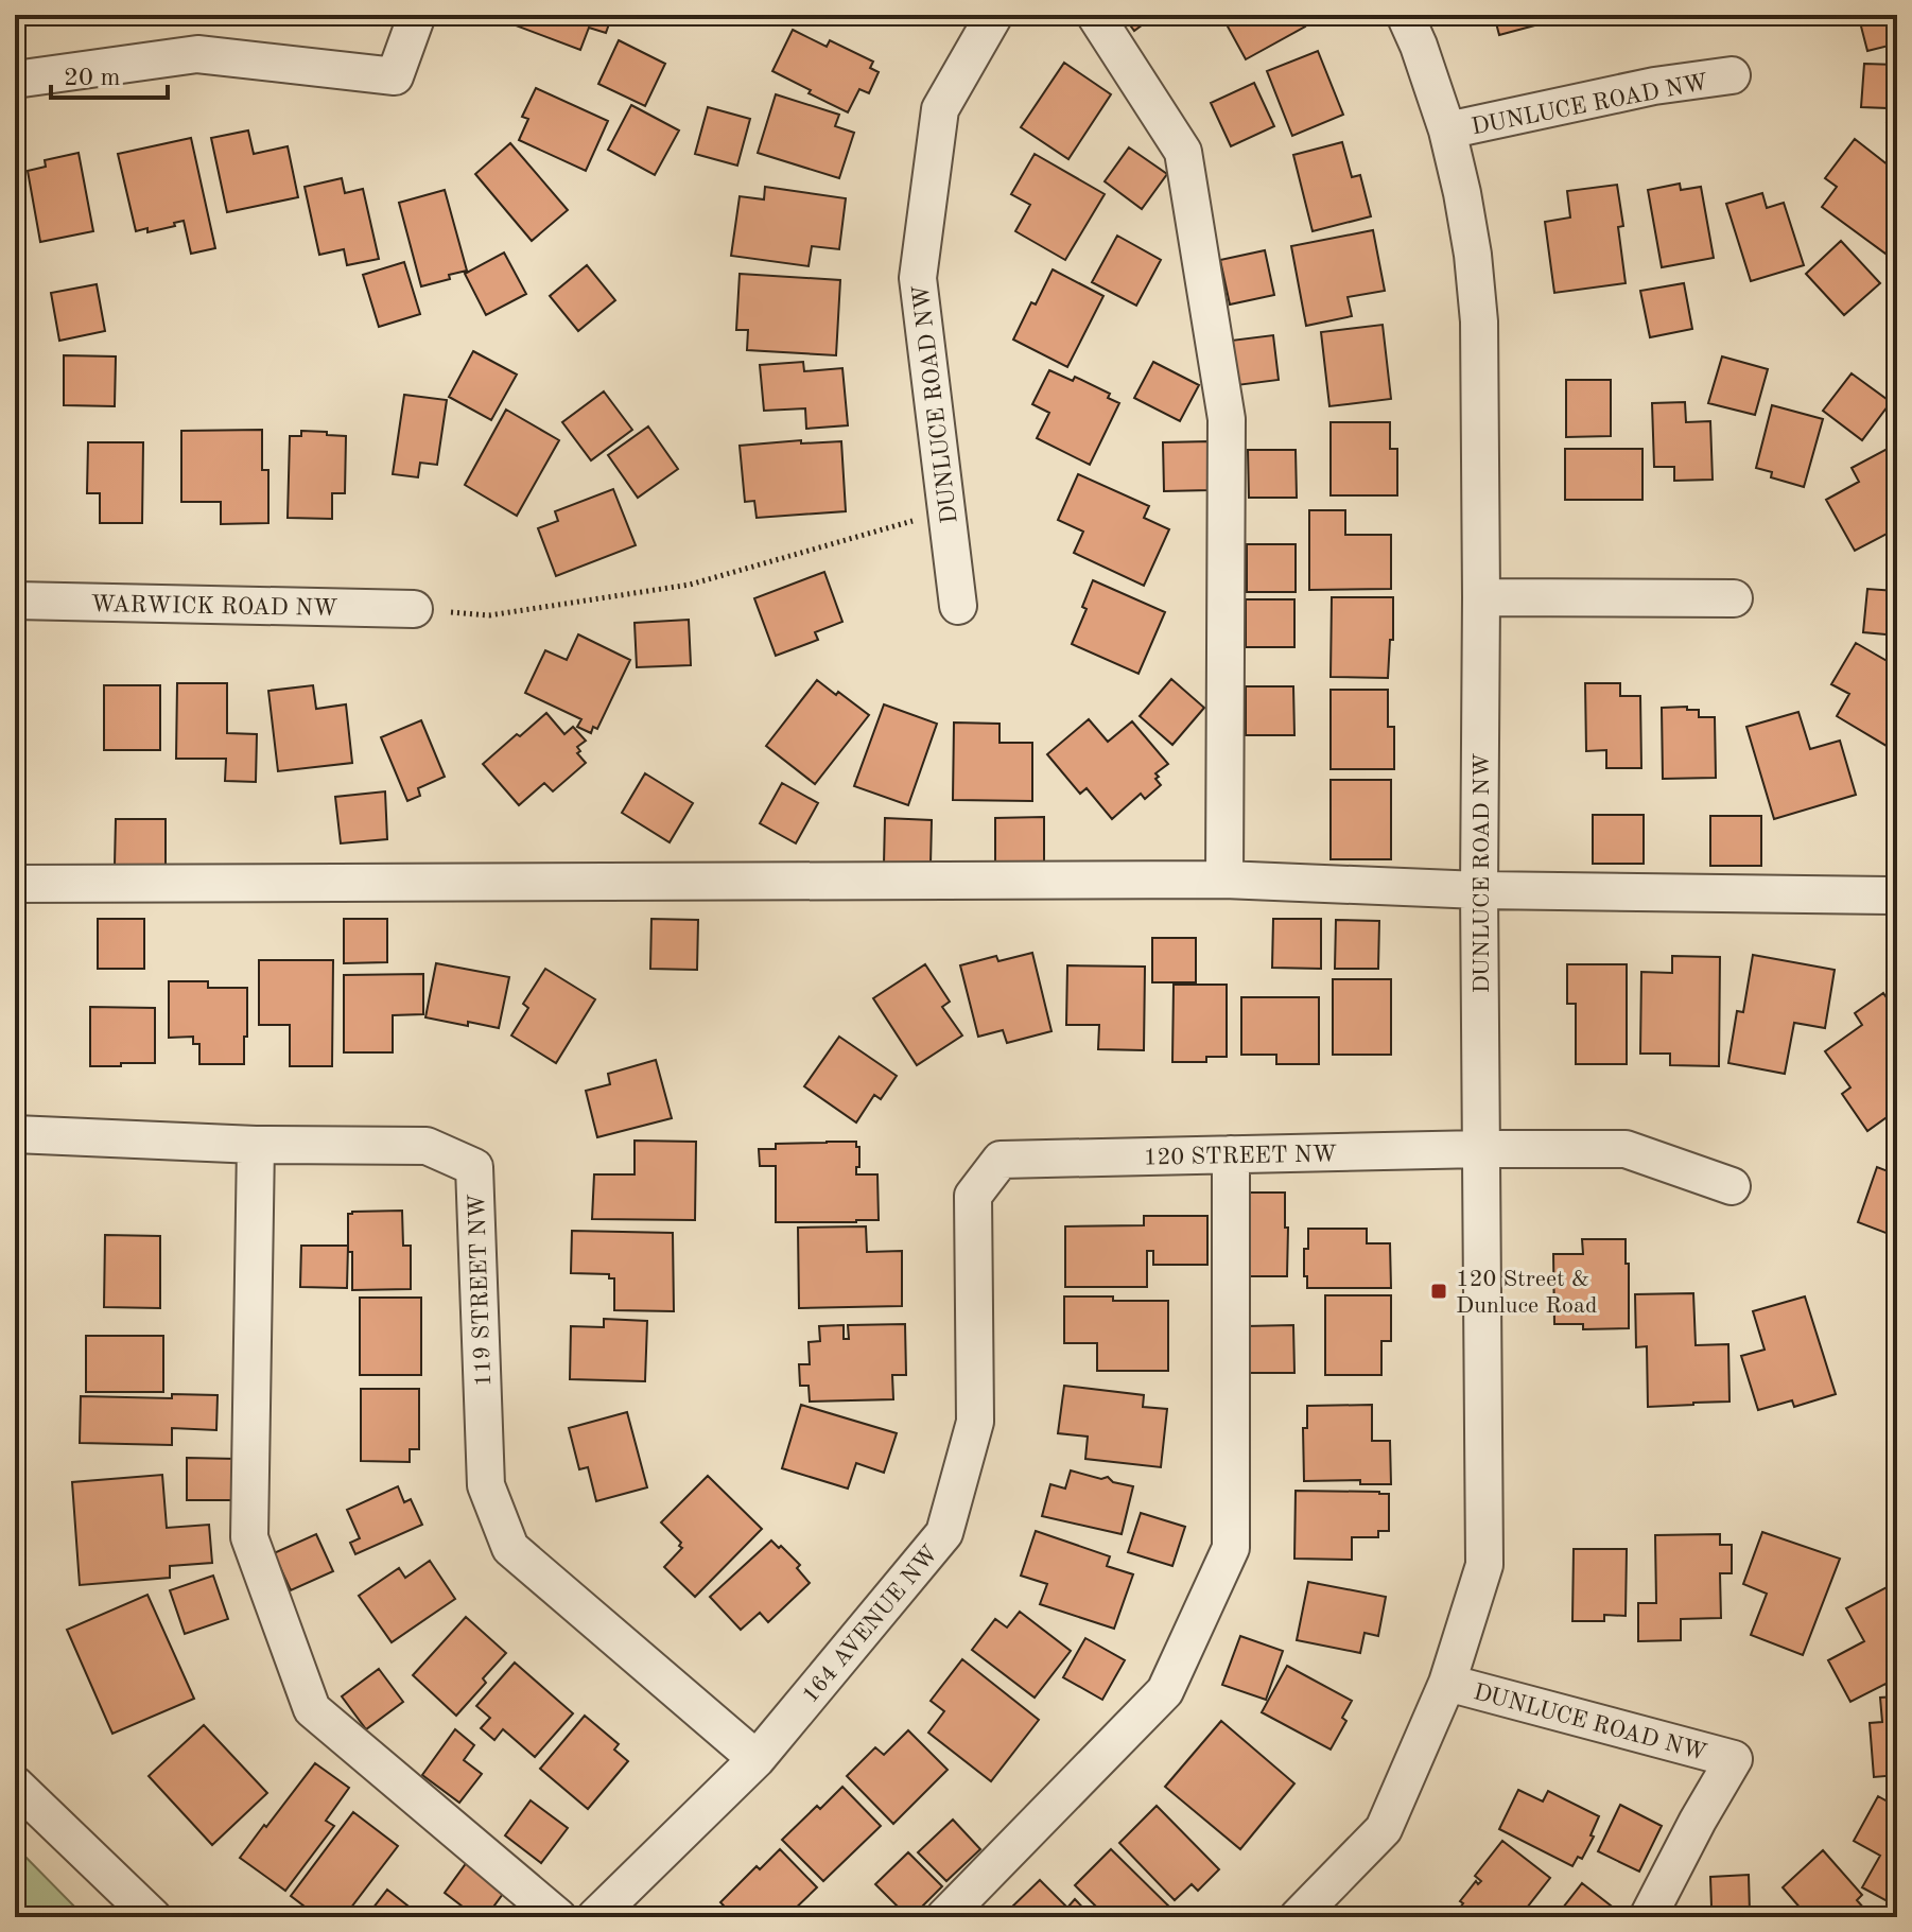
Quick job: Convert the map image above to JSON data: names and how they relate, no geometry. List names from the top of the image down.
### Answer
{
  "streets": {
    "street": [
      "DUNLUCE ROAD NW",
      "WARWICK ROAD NW",
      "120 STREET NW",
      "119 STREET NW",
      "164 AVENUE NW"
    ]
  },
  "crossings": [
    ["DUNLUCE ROAD NW", "120 STREET NW"],
    ["120 STREET NW", "164 AVENUE NW"],
    ["119 STREET NW", "164 AVENUE NW"]
  ],
  "places": {
    "transit": ["120 Street & Dunluce Road"]
  },
  "scale_bar": "20 m"
}
